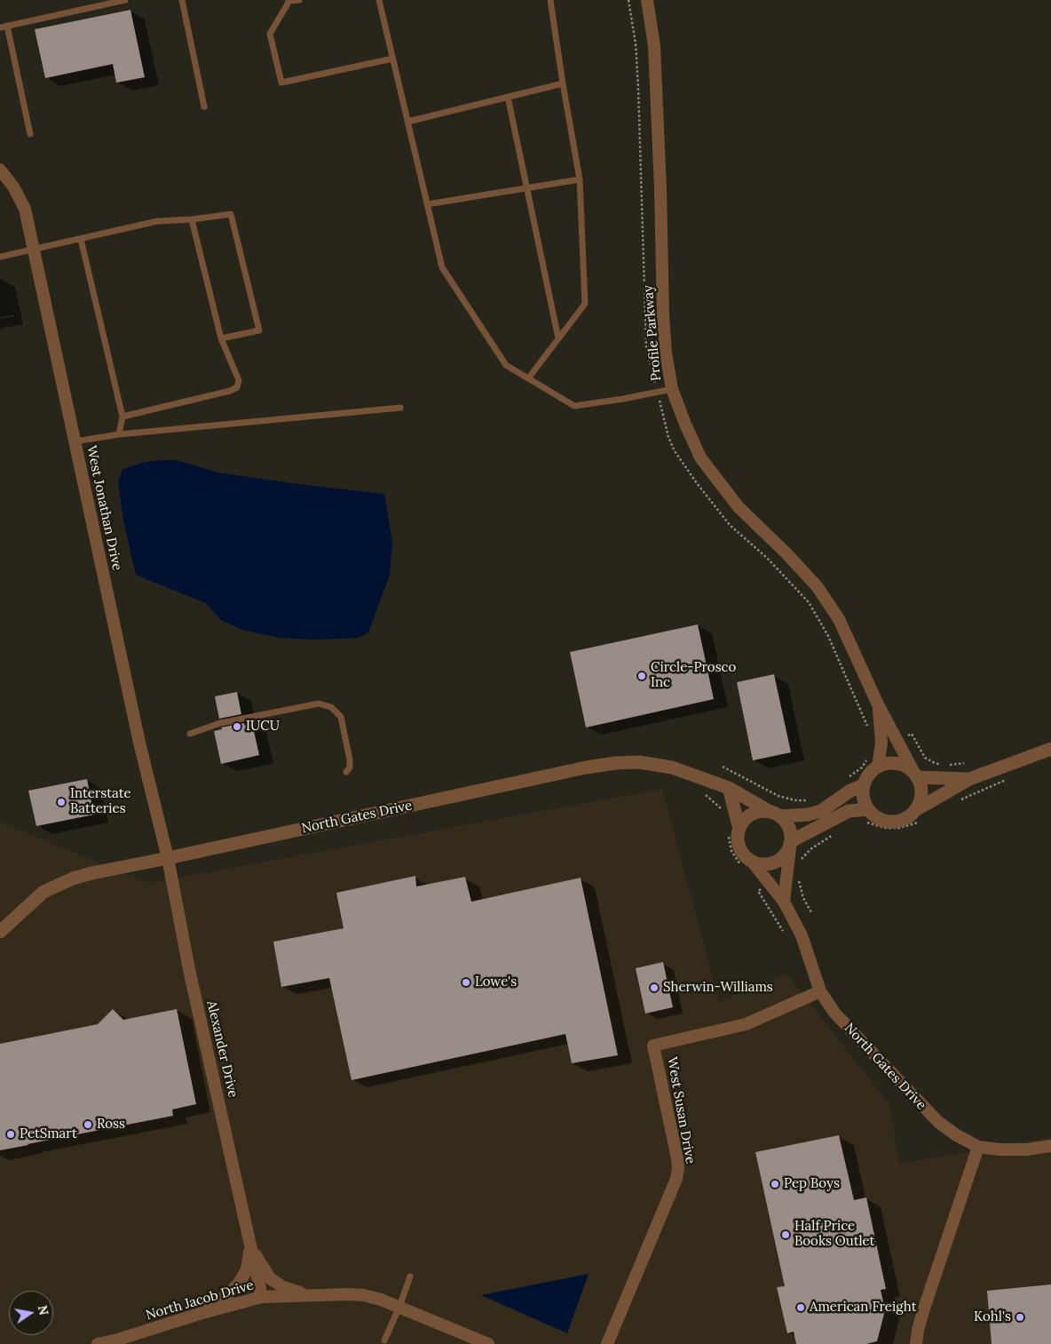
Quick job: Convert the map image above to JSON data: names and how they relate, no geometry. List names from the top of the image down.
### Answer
{
  "streets": {
    "street": [
      "Profile Parkway",
      "West Jonathan Drive",
      "North Gates Drive",
      "Alexander Drive",
      "West Susan Drive",
      "North Jacob Drive"
    ]
  },
  "crossings": [
    ["West Jonathan Drive", "North Gates Drive"],
    ["West Jonathan Drive", "Alexander Drive"],
    ["North Gates Drive", "Alexander Drive"],
    ["North Gates Drive", "West Susan Drive"],
    ["Alexander Drive", "North Jacob Drive"]
  ],
  "places": [
    "Circle-Prosco Inc",
    "IUCU",
    "Interstate Batteries",
    "Lowe's",
    "Sherwin-Williams",
    "Ross",
    "PetSmart",
    "Pep Boys",
    "Half Price Books Outlet",
    "American Freight",
    "Kohl's"
  ],
  "north": "right"
}
